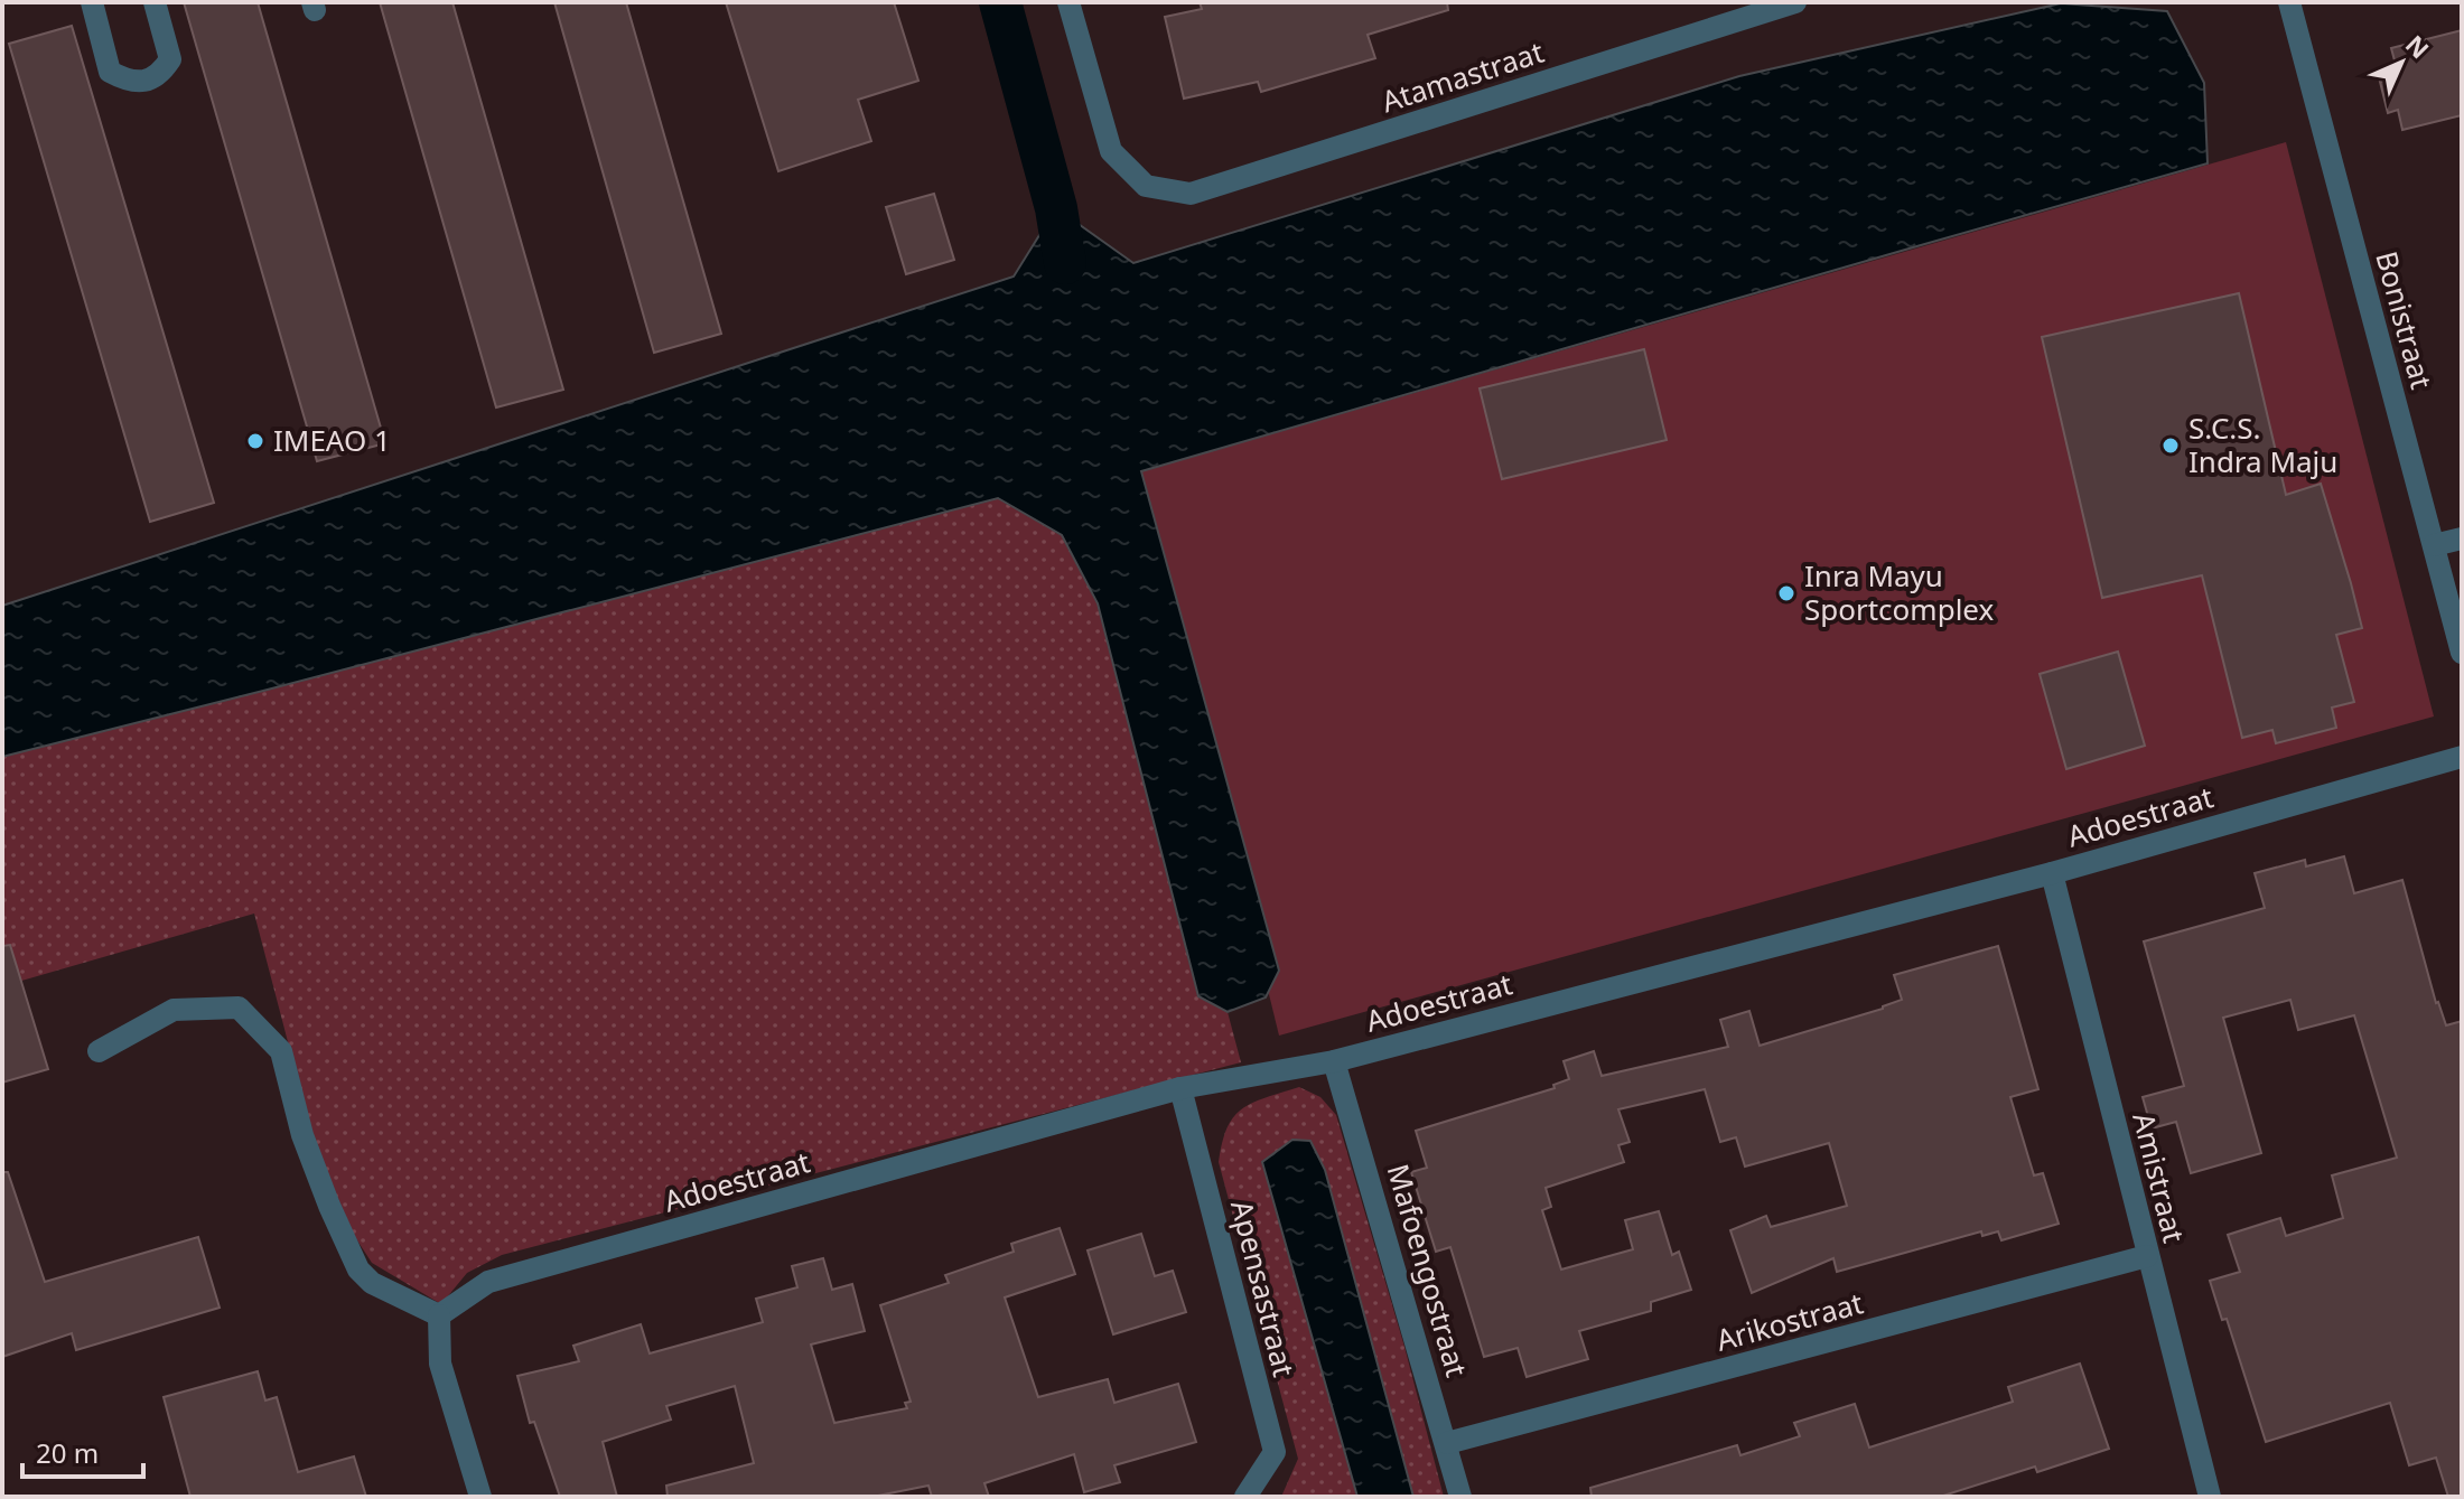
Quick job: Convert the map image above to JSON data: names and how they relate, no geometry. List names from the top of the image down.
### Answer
{
  "streets": {
    "street": [
      "Atamastraat",
      "Bonistraat",
      "Adoestraat",
      "Amistraat",
      "Mafoengostraat",
      "Apensastraat",
      "Arikostraat"
    ]
  },
  "crossings": [
    ["Adoestraat", "Amistraat"],
    ["Adoestraat", "Mafoengostraat"],
    ["Adoestraat", "Apensastraat"],
    ["Amistraat", "Arikostraat"],
    ["Mafoengostraat", "Arikostraat"]
  ],
  "places": ["IMEAO 1", "S.C.S. Indra Maju", "Inra Mayu Sportcomplex"],
  "scale_bar": "20 m",
  "north": "top right"
}
